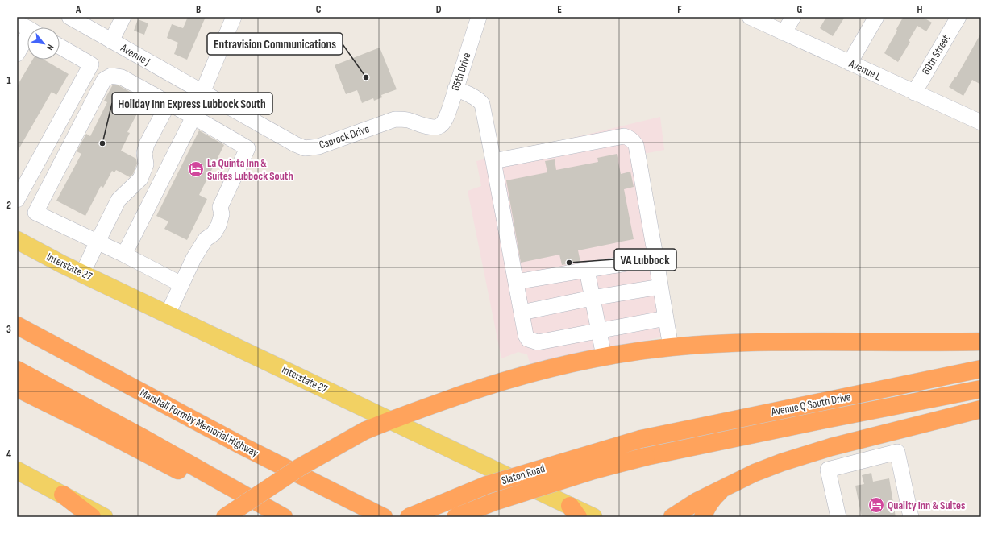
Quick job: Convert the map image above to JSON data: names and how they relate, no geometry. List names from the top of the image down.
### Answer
{
  "streets": {
    "highway": ["Avenue Q South Drive", "Marshall Formby Memorial Highway", "Slaton Road"],
    "main road": ["Interstate 27"],
    "street": [
      "Avenue J",
      "60th Street",
      "Avenue L",
      "65th Drive",
      "Caprock Drive"
    ]
  },
  "crossings": [
    ["Avenue J", "Caprock Drive"],
    ["60th Street", "Avenue L"],
    ["65th Drive", "Caprock Drive"],
    ["Avenue Q South Drive", "Slaton Road"]
  ],
  "places": {
    "other": ["Entravision Communications", "Holiday Inn Express Lubbock South", "VA Lubbock"],
    "hotel": ["La Quinta Inn & Suites Lubbock South", "Quality Inn & Suites"]
  },
  "north": "bottom right",
  "grid": {
    "columns": [
      "A",
      "B",
      "C",
      "D",
      "E",
      "F",
      "G",
      "H"
    ],
    "rows": [
      "1",
      "2",
      "3",
      "4"
    ]
  }
}
